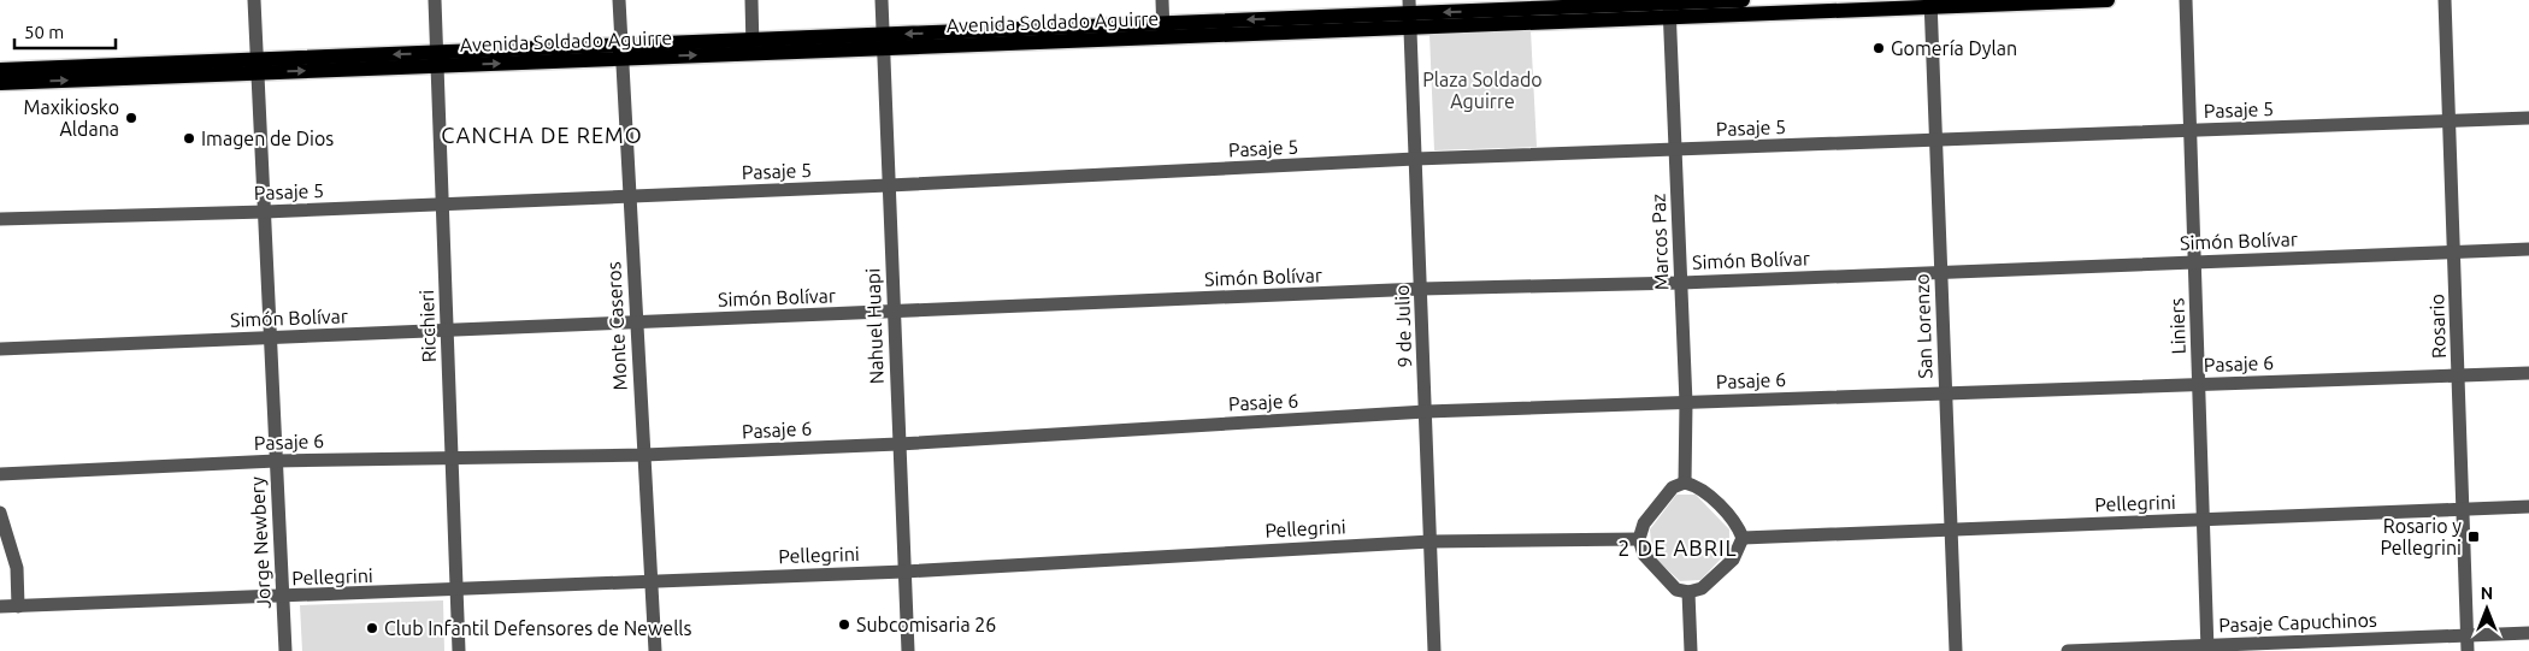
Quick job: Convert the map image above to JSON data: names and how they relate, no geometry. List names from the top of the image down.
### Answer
{
  "streets": {
    "main road": ["Avenida Soldado Aguirre"],
    "street": [
      "Pasaje 5",
      "Simón Bolívar",
      "Marcos Paz",
      "Ricchieri",
      "Monte Caseros",
      "Nahuel Huapi",
      "9 de Julio",
      "San Lorenzo",
      "Liniers",
      "Rosario",
      "Pasaje 6",
      "Pellegrini",
      "Jorge Newbery",
      "Pasaje Capuchinos"
    ]
  },
  "crossings": [
    ["Avenida Soldado Aguirre", "Marcos Paz"],
    ["Avenida Soldado Aguirre", "Ricchieri"],
    ["Avenida Soldado Aguirre", "Monte Caseros"],
    ["Avenida Soldado Aguirre", "Nahuel Huapi"],
    ["Avenida Soldado Aguirre", "9 de Julio"],
    ["Avenida Soldado Aguirre", "San Lorenzo"],
    ["Avenida Soldado Aguirre", "Jorge Newbery"],
    ["Pasaje 5", "Marcos Paz"],
    ["Pasaje 5", "Ricchieri"],
    ["Pasaje 5", "Monte Caseros"],
    ["Pasaje 5", "Nahuel Huapi"],
    ["Pasaje 5", "9 de Julio"],
    ["Pasaje 5", "San Lorenzo"],
    ["Pasaje 5", "Liniers"],
    ["Pasaje 5", "Rosario"],
    ["Pasaje 5", "Jorge Newbery"],
    ["Simón Bolívar", "Marcos Paz"],
    ["Simón Bolívar", "Ricchieri"],
    ["Simón Bolívar", "Monte Caseros"],
    ["Simón Bolívar", "Nahuel Huapi"],
    ["Simón Bolívar", "9 de Julio"],
    ["Simón Bolívar", "San Lorenzo"],
    ["Simón Bolívar", "Liniers"],
    ["Simón Bolívar", "Rosario"],
    ["Simón Bolívar", "Jorge Newbery"],
    ["Marcos Paz", "Pasaje 6"],
    ["Marcos Paz", "Pellegrini"],
    ["Ricchieri", "Pasaje 6"],
    ["Ricchieri", "Pellegrini"],
    ["Monte Caseros", "Pasaje 6"],
    ["Monte Caseros", "Pellegrini"],
    ["Nahuel Huapi", "Pasaje 6"],
    ["Nahuel Huapi", "Pellegrini"],
    ["9 de Julio", "Pasaje 6"],
    ["9 de Julio", "Pellegrini"],
    ["San Lorenzo", "Pasaje 6"],
    ["San Lorenzo", "Pellegrini"],
    ["Liniers", "Pasaje 6"],
    ["Liniers", "Pellegrini"],
    ["Liniers", "Pasaje Capuchinos"],
    ["Rosario", "Pasaje 6"],
    ["Rosario", "Pellegrini"],
    ["Rosario", "Pasaje Capuchinos"],
    ["Pasaje 6", "Jorge Newbery"],
    ["Pellegrini", "Jorge Newbery"]
  ],
  "districts": ["CANCHA DE REMO", "2 DE ABRIL"],
  "parks": ["Plaza Soldado Aguirre"],
  "places": {
    "other": [
      "Gomería Dylan",
      "Maxikiosko Aldana",
      "Imagen de Dios",
      "Subcomisaria 26",
      "Club Infantil Defensores de Newells"
    ],
    "transit": ["Rosario y Pellegrini"]
  },
  "scale_bar": "50 m",
  "north": "top"
}
